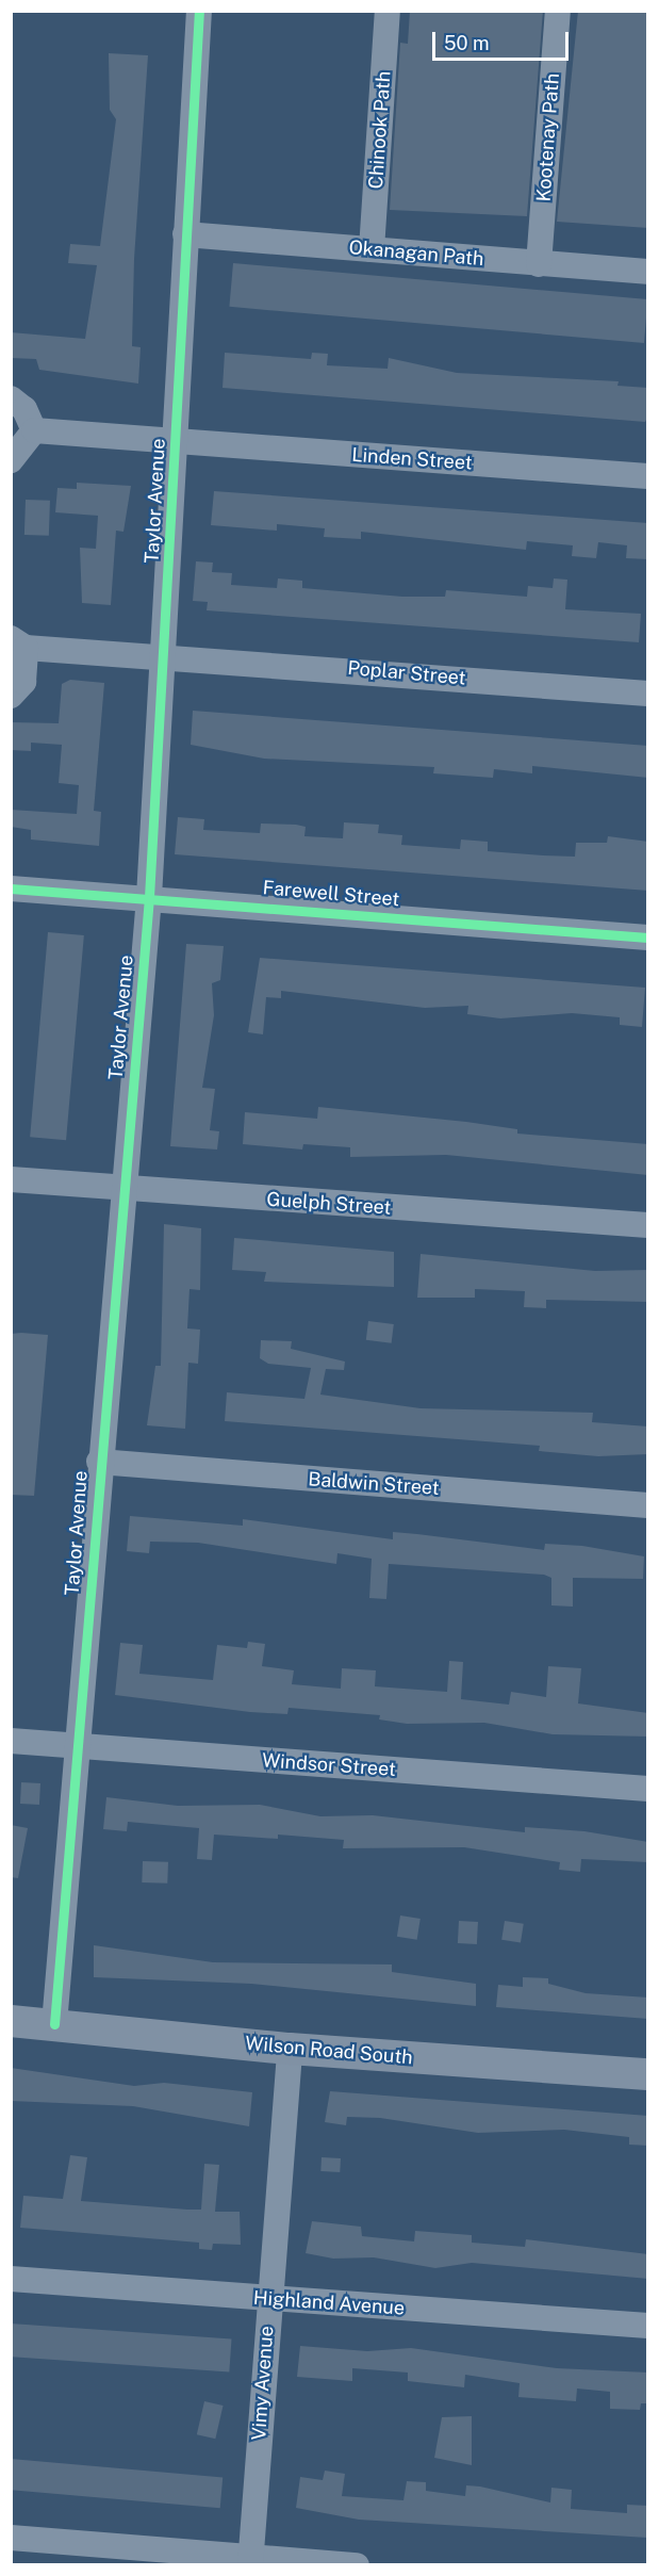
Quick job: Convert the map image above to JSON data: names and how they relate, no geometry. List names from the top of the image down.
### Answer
{
  "streets": {
    "main road": ["Wilson Road South"],
    "street": [
      "Chinook Path",
      "Kootenay Path",
      "Okanagan Path",
      "Linden Street",
      "Taylor Avenue",
      "Poplar Street",
      "Farewell Street",
      "Guelph Street",
      "Baldwin Street",
      "Windsor Street",
      "Highland Avenue",
      "Vimy Avenue"
    ]
  },
  "crossings": [
    ["Chinook Path", "Okanagan Path"],
    ["Kootenay Path", "Okanagan Path"],
    ["Okanagan Path", "Taylor Avenue"],
    ["Linden Street", "Taylor Avenue"],
    ["Taylor Avenue", "Poplar Street"],
    ["Taylor Avenue", "Farewell Street"],
    ["Taylor Avenue", "Guelph Street"],
    ["Taylor Avenue", "Baldwin Street"],
    ["Taylor Avenue", "Windsor Street"],
    ["Taylor Avenue", "Wilson Road South"],
    ["Wilson Road South", "Vimy Avenue"],
    ["Highland Avenue", "Vimy Avenue"]
  ],
  "scale_bar": "50 m"
}
